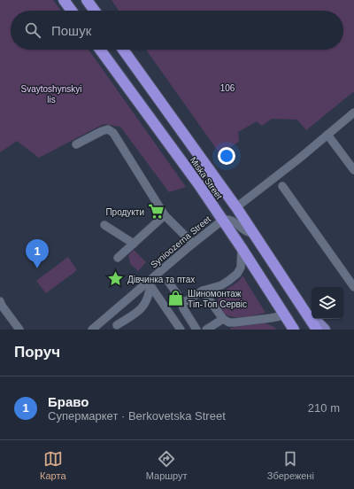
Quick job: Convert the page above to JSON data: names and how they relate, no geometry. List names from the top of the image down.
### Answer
{
  "streets": {
    "highway": ["Miska Street"],
    "street": ["Synioozerna Street"]
  },
  "crossings": [
    ["Miska Street", "Synioozerna Street"]
  ],
  "parks": ["106", "Svaytoshynskyi lis"],
  "places": {
    "supermarket": ["Продукти"],
    "place": ["Дівчинка та птах"],
    "shop": ["Шиномонтаж Тіп-Топ Сервіс"]
  },
  "page": {
    "search": "Пошук",
    "pins": "1",
    "heading": "Поруч",
    "list": [
      {
        "mark": "1",
        "name": "Браво",
        "note": "Супермаркет · Berkovetska Street",
        "value": "210 m"
      }
    ],
    "nav": ["Карта", "Маршрут", "Збережені"]
  }
}
